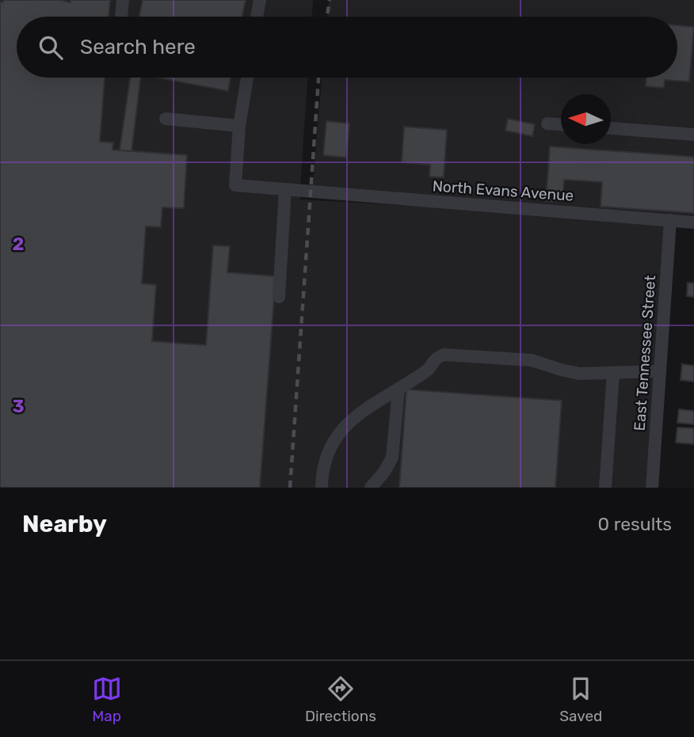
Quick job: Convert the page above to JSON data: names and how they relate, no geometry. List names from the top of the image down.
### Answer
{
  "streets": {
    "street": ["North Evans Avenue", "East Tennessee Street"]
  },
  "crossings": [
    ["North Evans Avenue", "East Tennessee Street"]
  ],
  "north": "left",
  "page": {
    "search": "Search here",
    "heading": ["Nearby", "0 results"],
    "nav": ["Map", "Directions", "Saved"]
  },
  "grid": {
    "rows": ["2", "3"]
  }
}
